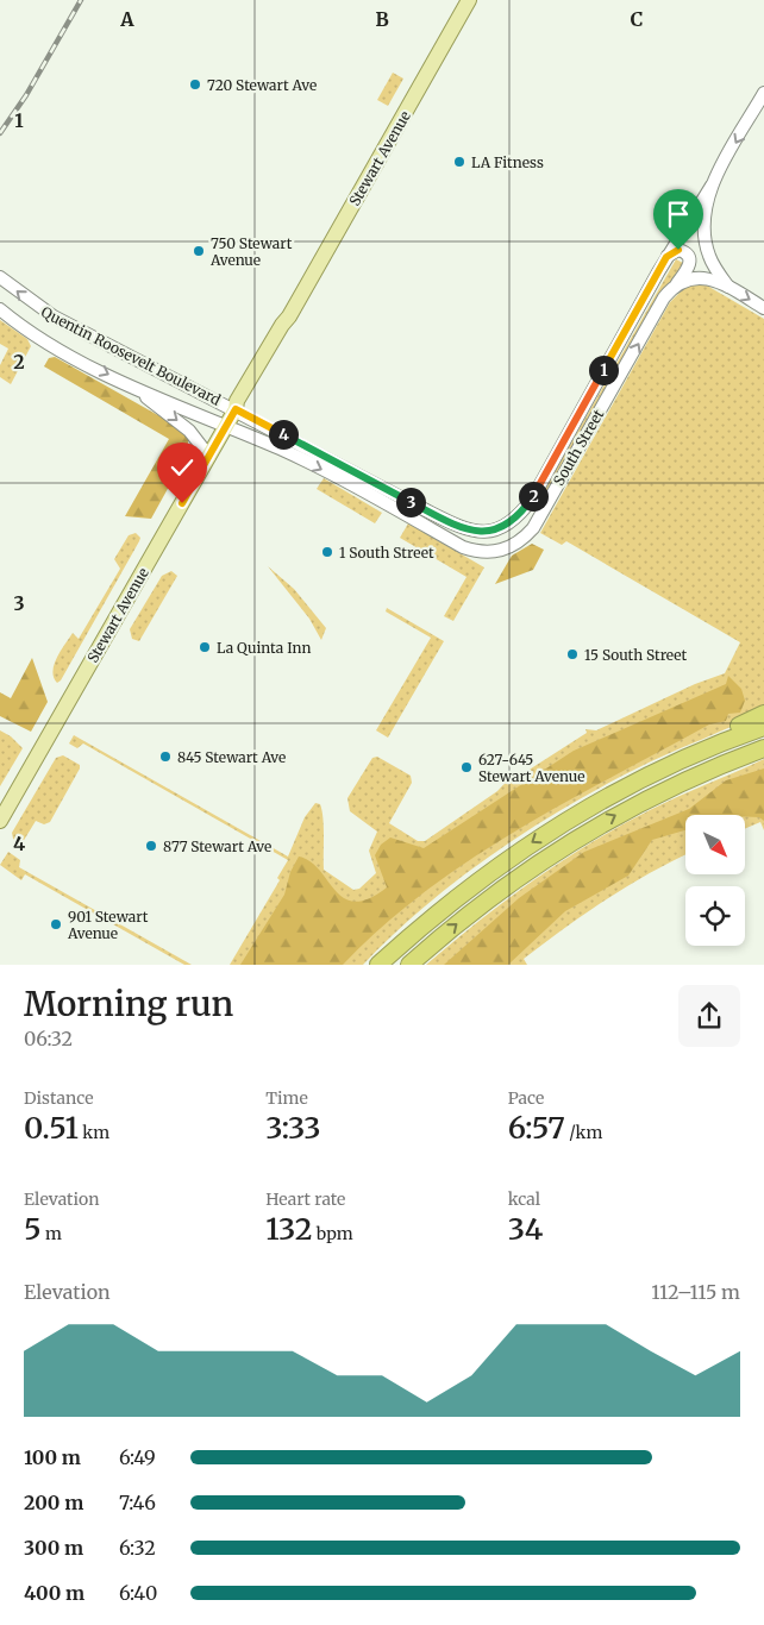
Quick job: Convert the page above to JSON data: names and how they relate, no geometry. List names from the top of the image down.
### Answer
{
  "streets": {
    "main road": ["Stewart Avenue"],
    "street": ["Quentin Roosevelt Boulevard", "South Street"]
  },
  "crossings": [
    ["Stewart Avenue", "Quentin Roosevelt Boulevard"],
    ["Stewart Avenue", "South Street"],
    ["Quentin Roosevelt Boulevard", "South Street"]
  ],
  "places": [
    "720 Stewart Ave",
    "LA Fitness",
    "750 Stewart Avenue",
    "1 South Street",
    "La Quinta Inn",
    "15 South Street",
    "845 Stewart Ave",
    "627-645 Stewart Avenue",
    "877 Stewart Ave",
    "901 Stewart Avenue"
  ],
  "north": "bottom right",
  "page": {
    "pins": [
      "1",
      "4",
      "2",
      "3"
    ],
    "heading": ["Morning run", "06:32"],
    "stats": [
      ["Distance", "0.51 km"],
      ["Time", "3:33"],
      ["Pace", "6:57 /km"],
      ["Elevation", "5 m"],
      ["Heart rate", "132 bpm"],
      ["kcal", "34"]
    ],
    "chart": ["Elevation", "112–115 m"],
    "list": [
      {
        "name": "100 m",
        "note": "6:49"
      },
      {
        "name": "200 m",
        "note": "7:46"
      },
      {
        "name": "300 m",
        "note": "6:32"
      },
      {
        "name": "400 m",
        "note": "6:40"
      }
    ]
  },
  "grid": {
    "columns": ["A", "B", "C"],
    "rows": [
      "1",
      "2",
      "3",
      "4"
    ]
  }
}
